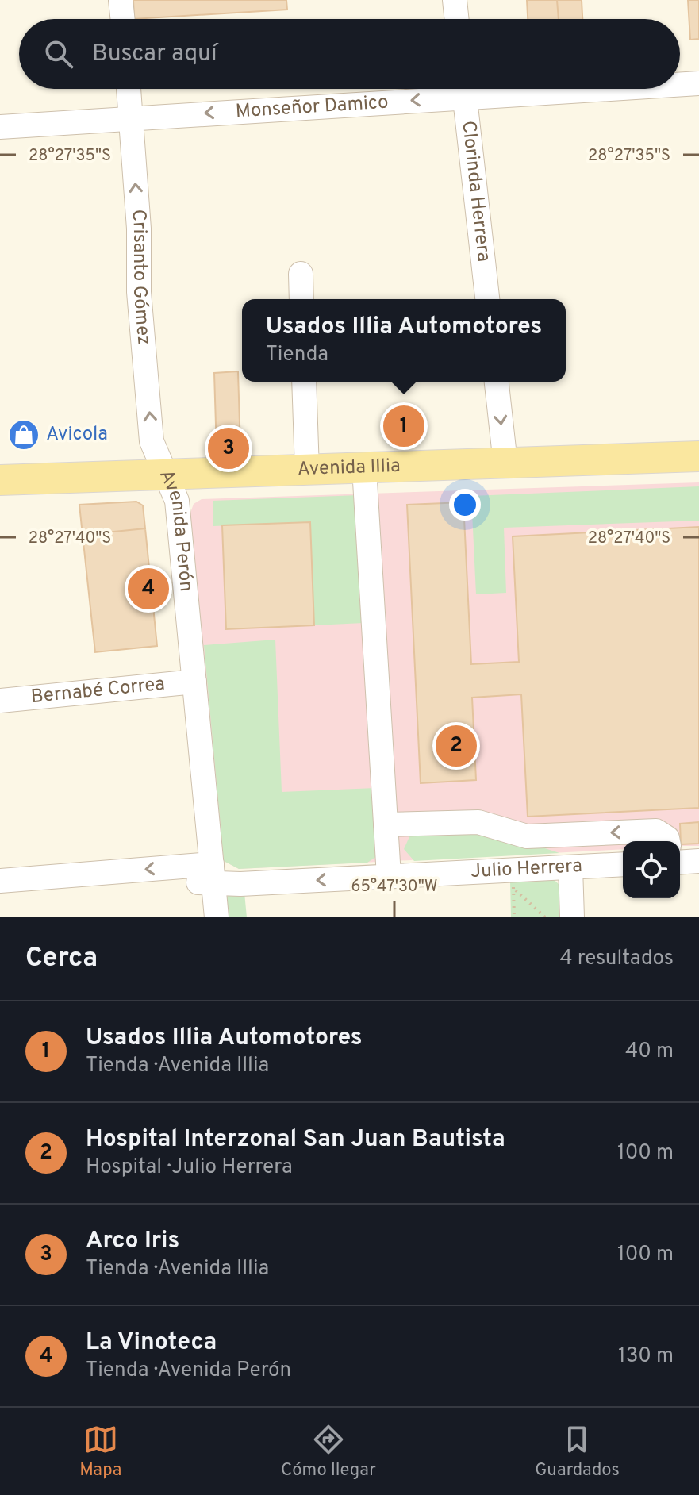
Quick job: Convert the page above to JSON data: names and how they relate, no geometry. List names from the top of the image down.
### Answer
{
  "streets": {
    "main road": ["Avenida Illia"],
    "street": [
      "Monseñor Damico",
      "Clorinda Herrera",
      "Crisanto Gómez",
      "Avenida Perón",
      "Bernabé Correa",
      "Julio Herrera"
    ]
  },
  "crossings": [
    ["Monseñor Damico", "Crisanto Gómez"],
    ["Crisanto Gómez", "Avenida Illia"],
    ["Crisanto Gómez", "Avenida Perón"],
    ["Avenida Illia", "Avenida Perón"],
    ["Avenida Perón", "Bernabé Correa"],
    ["Avenida Perón", "Julio Herrera"]
  ],
  "one_way": ["Monseñor Damico", "Crisanto Gómez", "Julio Herrera"],
  "places": {
    "shop": ["Avicola"]
  },
  "page": {
    "search": "Buscar aquí",
    "popup": ["Usados Illia Automotores", "Tienda"],
    "pins": [
      "1",
      "3",
      "4",
      "2"
    ],
    "heading": ["Cerca", "4 resultados"],
    "list": [
      {
        "mark": "1",
        "name": "Usados Illia Automotores",
        "note": "Tienda · Avenida Illia",
        "value": "40 m"
      },
      {
        "mark": "2",
        "name": "Hospital Interzonal San Juan Bautista",
        "note": "Hospital · Julio Herrera",
        "value": "100 m"
      },
      {
        "mark": "3",
        "name": "Arco Iris",
        "note": "Tienda · Avenida Illia",
        "value": "100 m"
      },
      {
        "mark": "4",
        "name": "La Vinoteca",
        "note": "Tienda · Avenida Perón",
        "value": "130 m"
      }
    ],
    "nav": ["Mapa", "Cómo llegar", "Guardados"]
  },
  "coordinates": ["28°27'35\"S", "28°27'40\"S", "65°47'30\"W"]
}
